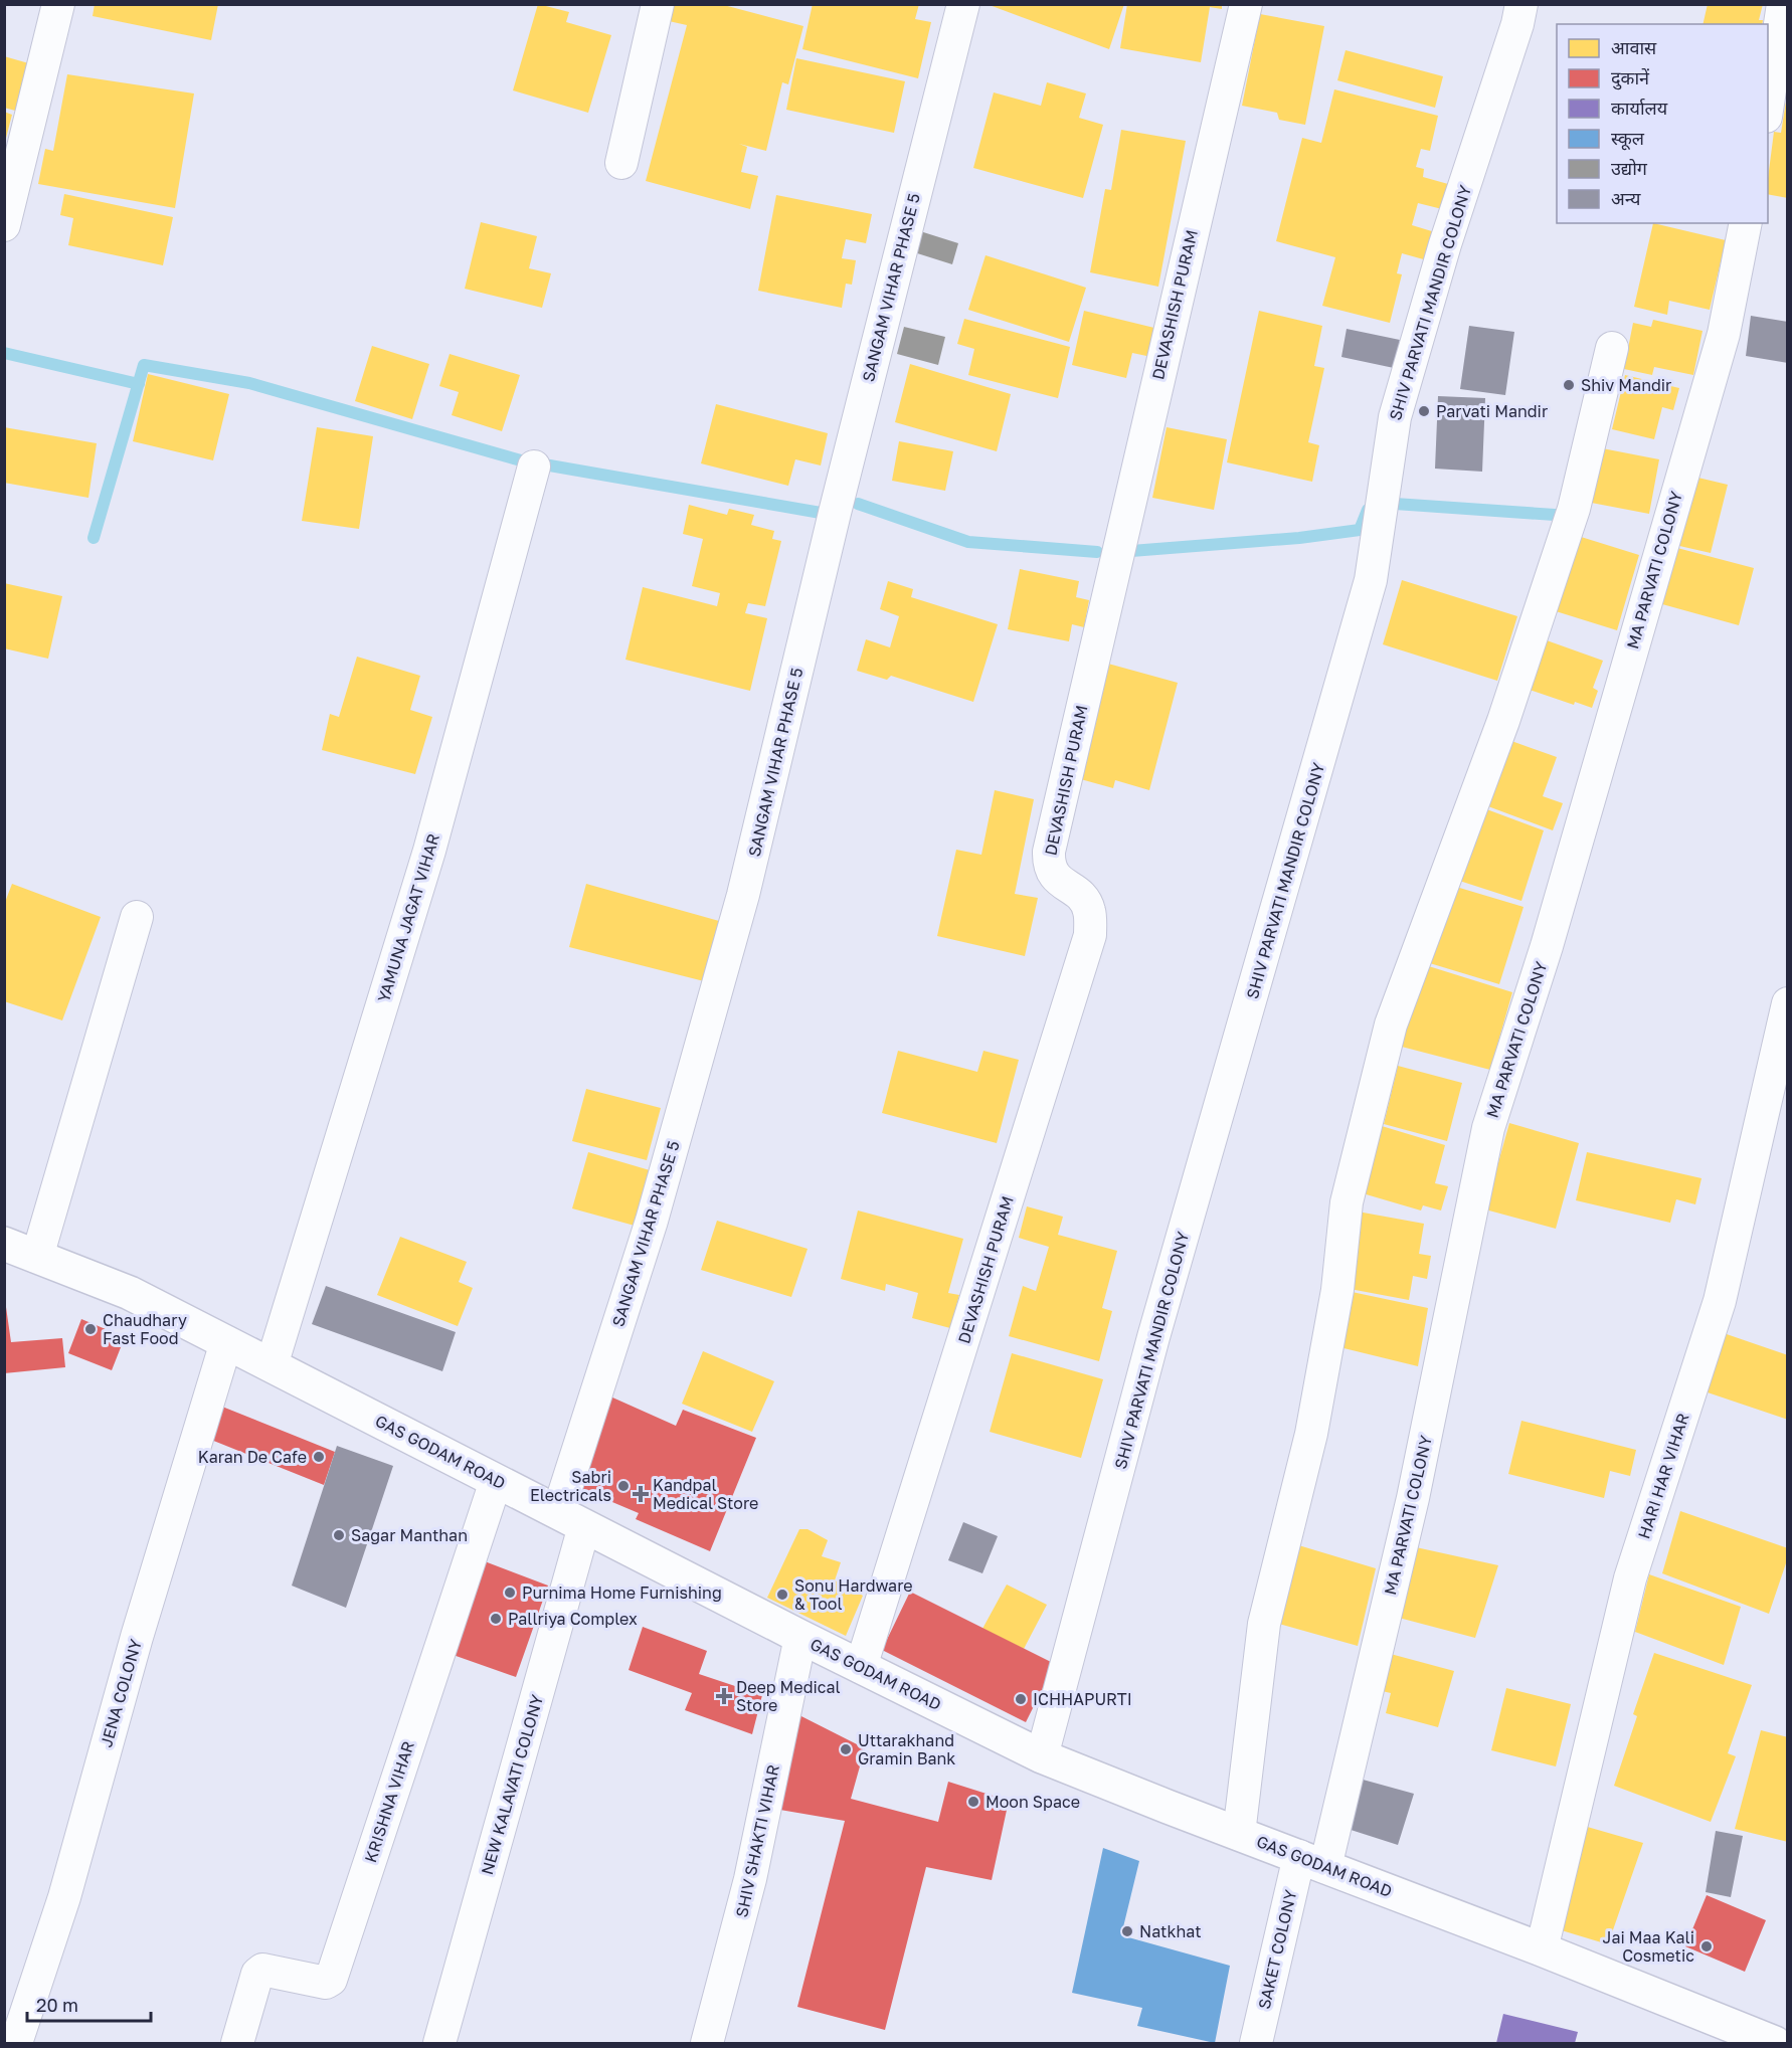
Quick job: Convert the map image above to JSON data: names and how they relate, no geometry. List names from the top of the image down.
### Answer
{
  "streets": {
    "main road": ["GAS GODAM ROAD"],
    "street": [
      "SANGAM VIHAR PHASE 5",
      "SHIV PARVATI MANDIR COLONY",
      "DEVASHISH PURAM",
      "MA PARVATI COLONY",
      "YAMUNA JAGAT VIHAR",
      "HARI HAR VIHAR",
      "JENA COLONY",
      "NEW KALAVATI COLONY",
      "KRISHNA VIHAR",
      "SHIV SHAKTI VIHAR",
      "SAKET COLONY"
    ]
  },
  "crossings": [
    ["SANGAM VIHAR PHASE 5", "GAS GODAM ROAD"],
    ["SANGAM VIHAR PHASE 5", "NEW KALAVATI COLONY"],
    ["SHIV PARVATI MANDIR COLONY", "GAS GODAM ROAD"],
    ["DEVASHISH PURAM", "GAS GODAM ROAD"],
    ["MA PARVATI COLONY", "GAS GODAM ROAD"],
    ["MA PARVATI COLONY", "SAKET COLONY"],
    ["YAMUNA JAGAT VIHAR", "GAS GODAM ROAD"],
    ["GAS GODAM ROAD", "HARI HAR VIHAR"],
    ["GAS GODAM ROAD", "JENA COLONY"],
    ["GAS GODAM ROAD", "NEW KALAVATI COLONY"],
    ["GAS GODAM ROAD", "KRISHNA VIHAR"],
    ["GAS GODAM ROAD", "SHIV SHAKTI VIHAR"],
    ["GAS GODAM ROAD", "SAKET COLONY"]
  ],
  "places": {
    "other": [
      "Shiv Mandir",
      "Parvati Mandir",
      "Chaudhary Fast Food",
      "Karan De Cafe",
      "Sabri Electricals",
      "Sagar Manthan",
      "Purnima Home Furnishing",
      "Sonu Hardware & Tool",
      "Pallriya Complex",
      "ICHHAPURTI",
      "Uttarakhand Gramin Bank",
      "Moon Space",
      "Natkhat",
      "Jai Maa Kali Cosmetic"
    ],
    "health": ["Kandpal Medical Store", "Deep Medical Store"]
  },
  "legend": [
    "आवास",
    "दुकानें",
    "कार्यालय",
    "स्कूल",
    "उद्योग",
    "अन्य"
  ],
  "scale_bar": "20 m"
}
